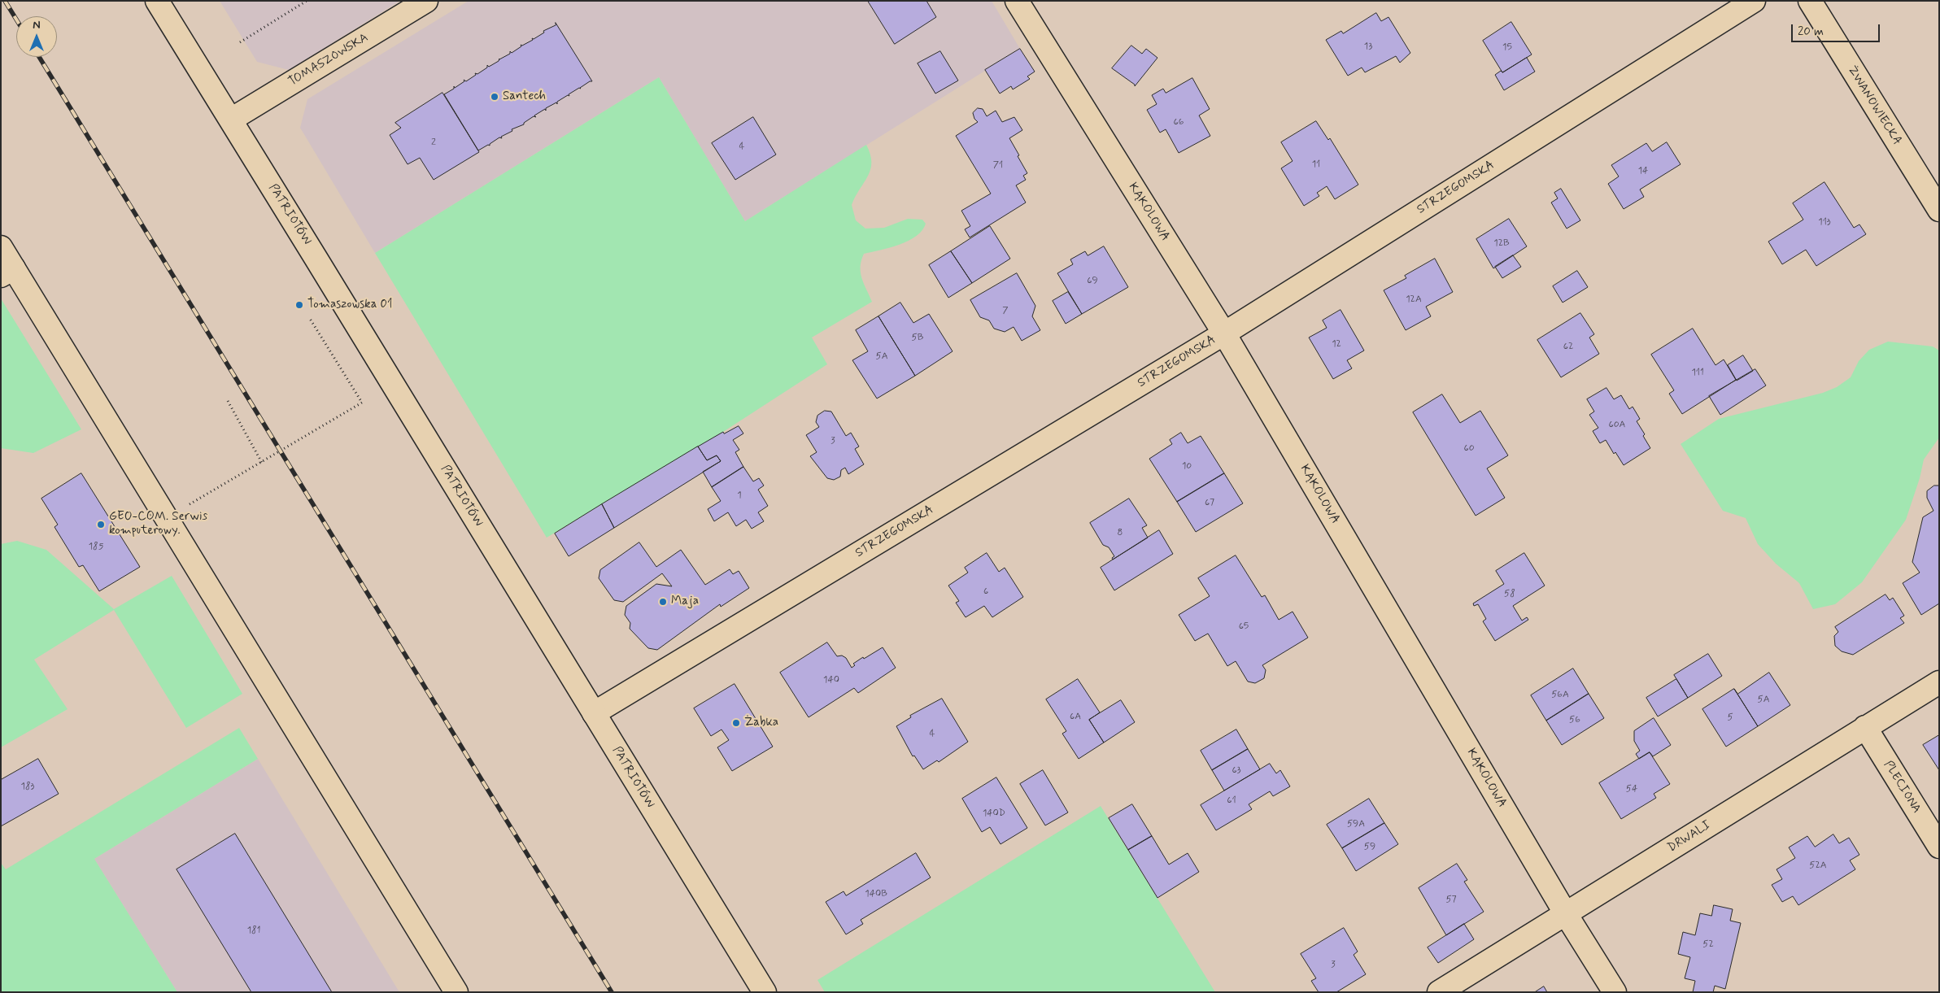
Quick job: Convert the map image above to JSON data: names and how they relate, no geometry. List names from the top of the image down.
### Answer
{
  "streets": {
    "street": [
      "TOMASZOWSKA",
      "ŻWANOWIECKA",
      "STRZEGOMSKA",
      "KĄKOLOWA",
      "PATRIOTÓW",
      "PLECIONA",
      "DRWALI"
    ]
  },
  "crossings": [
    ["TOMASZOWSKA", "PATRIOTÓW"],
    ["STRZEGOMSKA", "KĄKOLOWA"],
    ["STRZEGOMSKA", "PATRIOTÓW"],
    ["KĄKOLOWA", "DRWALI"],
    ["PLECIONA", "DRWALI"]
  ],
  "places": [
    "Santech",
    "Tomaszowska 01",
    "GEO-COM. Serwis komputerowy.",
    "Maja",
    "Żabka"
  ],
  "house_numbers": [
    "13",
    "15",
    "66",
    "2",
    "4",
    "11",
    "71",
    "14",
    "113",
    "12B",
    "69",
    "12A",
    "7",
    "5B",
    "12",
    "62",
    "5A",
    "111",
    "60A",
    "3",
    "60",
    "10",
    "1",
    "67",
    "8",
    "185",
    "6",
    "58",
    "65",
    "140",
    "56A",
    "5A",
    "6A",
    "5",
    "56",
    "4",
    "63",
    "183",
    "54",
    "61",
    "140D",
    "59A",
    "59",
    "52A",
    "140B",
    "57",
    "181",
    "52",
    "3"
  ],
  "scale_bar": "20 m",
  "north": "top"
}
